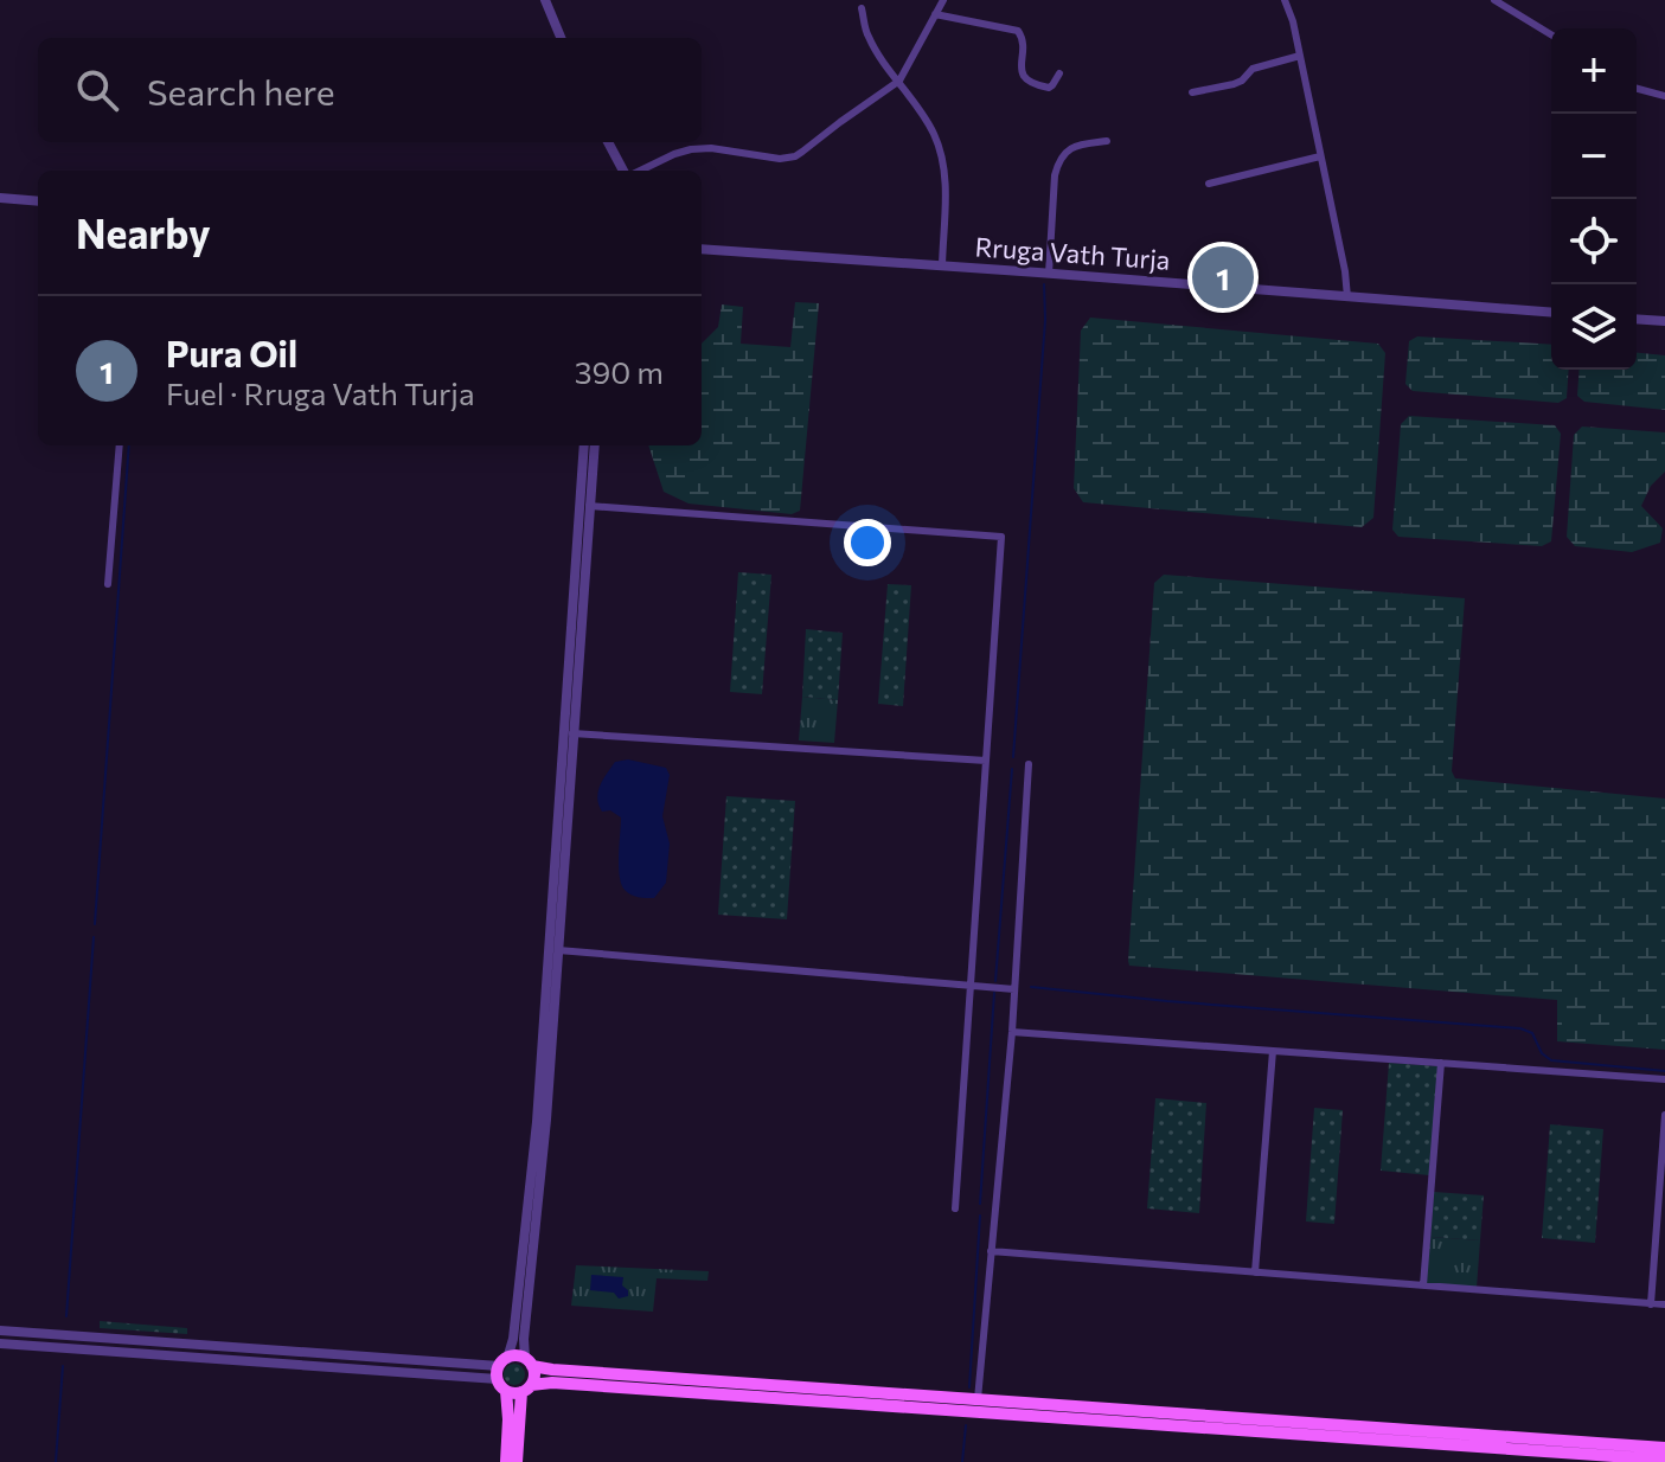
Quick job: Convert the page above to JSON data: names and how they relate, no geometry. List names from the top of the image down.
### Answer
{
  "streets": {
    "street": ["Rruga Vath Turja"]
  },
  "page": {
    "map_buttons": ["+", "−"],
    "search": "Search here",
    "heading": "Nearby",
    "pins": "1",
    "list": [
      {
        "mark": "1",
        "name": "Pura Oil",
        "note": "Fuel · Rruga Vath Turja",
        "value": "390 m"
      }
    ]
  }
}
